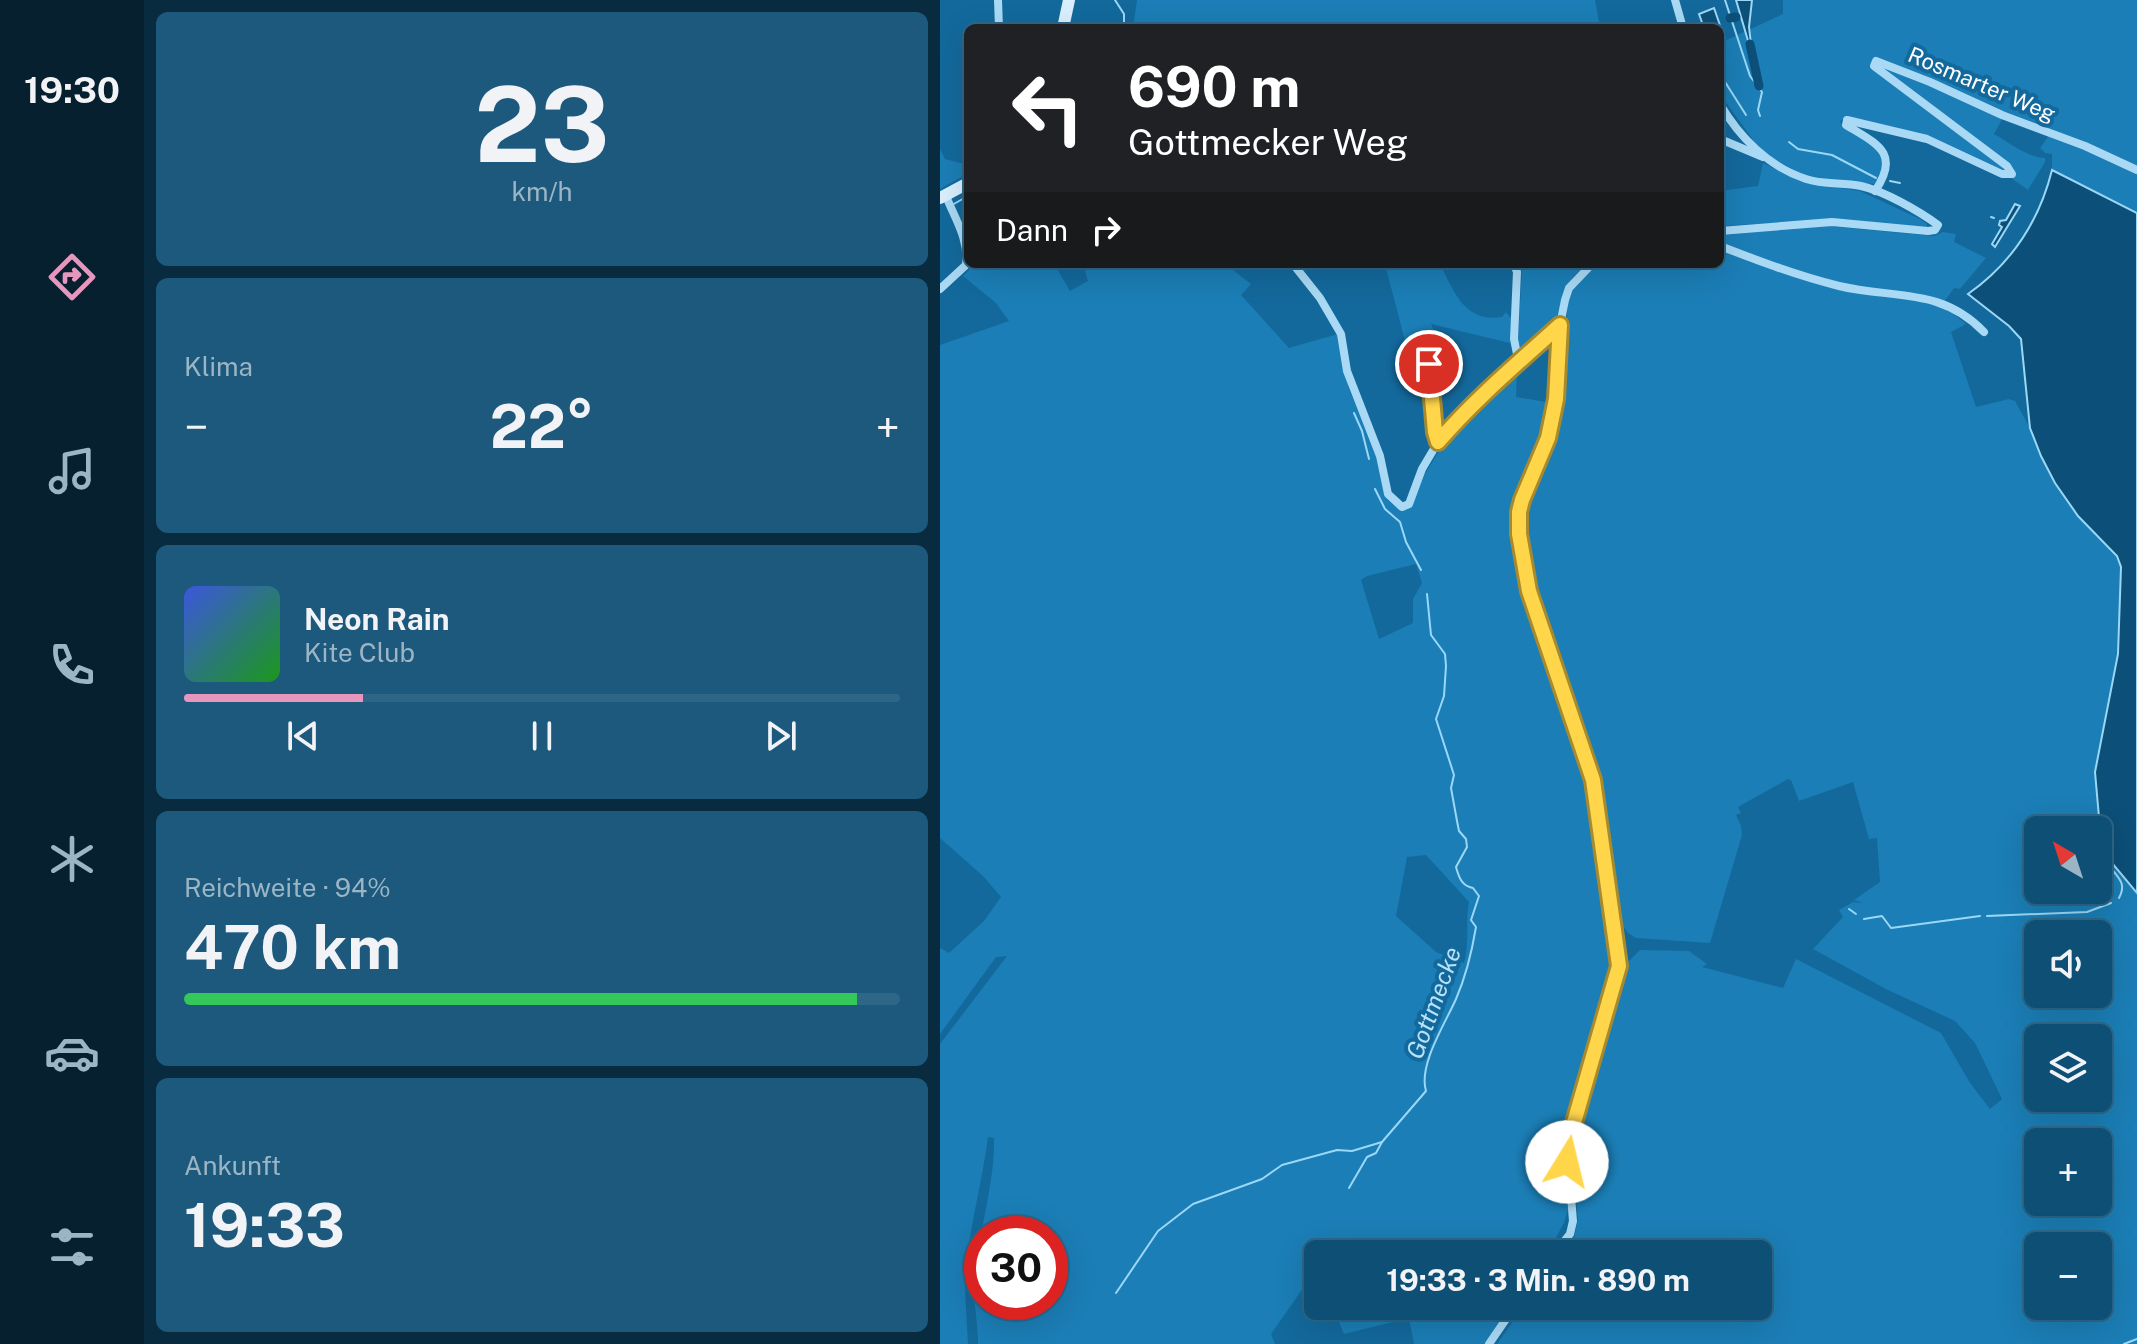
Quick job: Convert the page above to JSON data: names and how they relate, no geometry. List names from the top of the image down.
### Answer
{
  "streets": {
    "street": ["Rosmarter Weg"]
  },
  "water": ["Gottmecke"],
  "north": "top left",
  "page": {
    "tabs": "19:30",
    "tile": [
      ["23", "km/h"],
      "Klima",
      ["Reichweite · 94%", "470 km"],
      ["Ankunft", "19:33"]
    ],
    "turn": ["690 m", "Gottmecker Weg"],
    "then": "Dann",
    "heat": ["−", "22°", "+"],
    "song": ["Neon Rain", "Kite Club"],
    "map_buttons": ["+", "−"],
    "limit": "30",
    "trip": "19:33 · 3 Min. · 890 m"
  }
}
